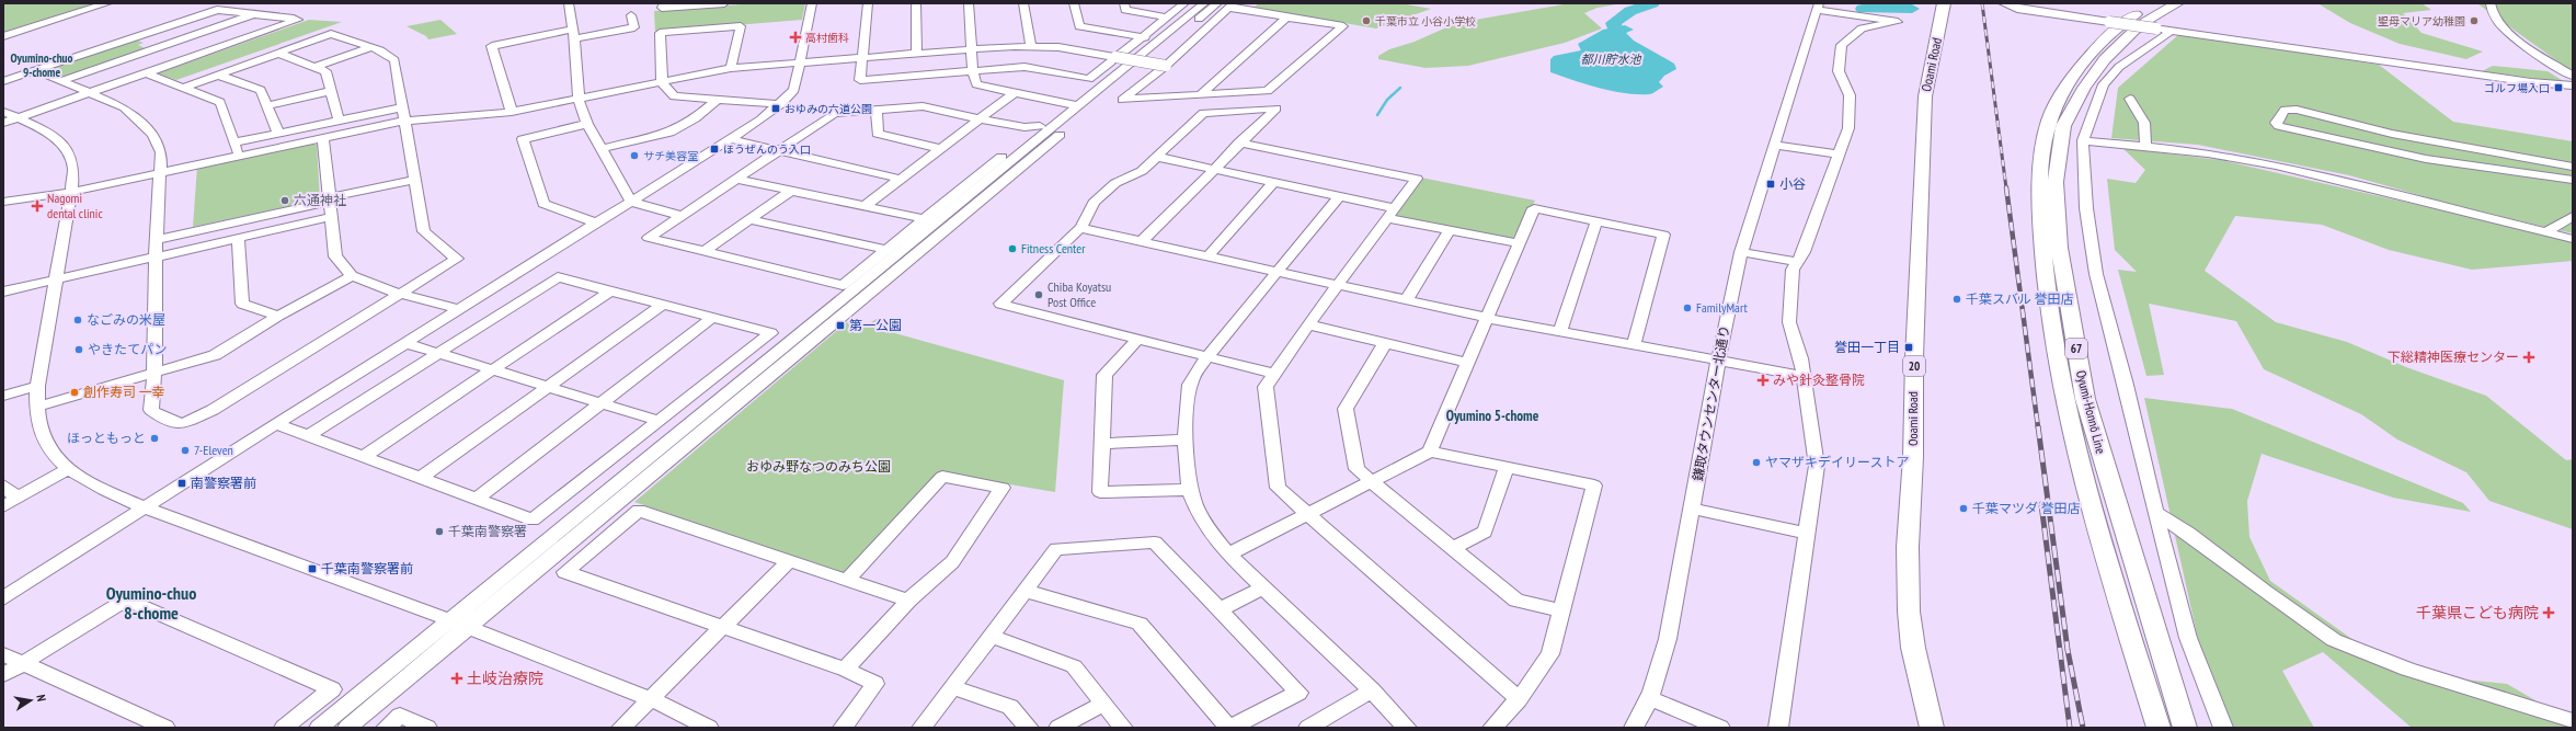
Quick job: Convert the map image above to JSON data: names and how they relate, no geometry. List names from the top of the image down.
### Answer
{
  "streets": {
    "main road": [
      "Ooami Road",
      "67",
      "20",
      "Oyumi-Honnō Line"
    ],
    "street": ["鎌取タウンセンター北通り"]
  },
  "districts": ["Oyumino-chuo 9-chome", "Oyumino 5-chome", "Oyumino-chuo 8-chome"],
  "water": ["都川貯水池"],
  "parks": ["おゆみ野なつのみち公園"],
  "places": {
    "other": [
      "千葉市立 小谷小学校",
      "聖母マリア幼稚園",
      "サチ美容室",
      "六通神社",
      "Fitness Center",
      "Chiba Koyatsu Post Office",
      "千葉スバル 誉田店",
      "FamilyMart",
      "なごみの米屋",
      "やきたてパン",
      "創作寿司 一幸",
      "ほっともっと",
      "7-Eleven",
      "ヤマザキデイリーストア",
      "千葉マツダ 誉田店",
      "千葉南警察署"
    ],
    "health": [
      "高村歯科",
      "Nagomi dental clinic",
      "下総精神医療センター",
      "みや針灸整骨院",
      "千葉県こども病院",
      "土岐治療院"
    ],
    "transit": [
      "ゴルフ場入口",
      "おゆみの六道公園",
      "ほうぜんのう入口",
      "小谷",
      "第一公園",
      "誉田一丁目",
      "南警察署前",
      "千葉南警察署前"
    ]
  },
  "north": "right"
}
